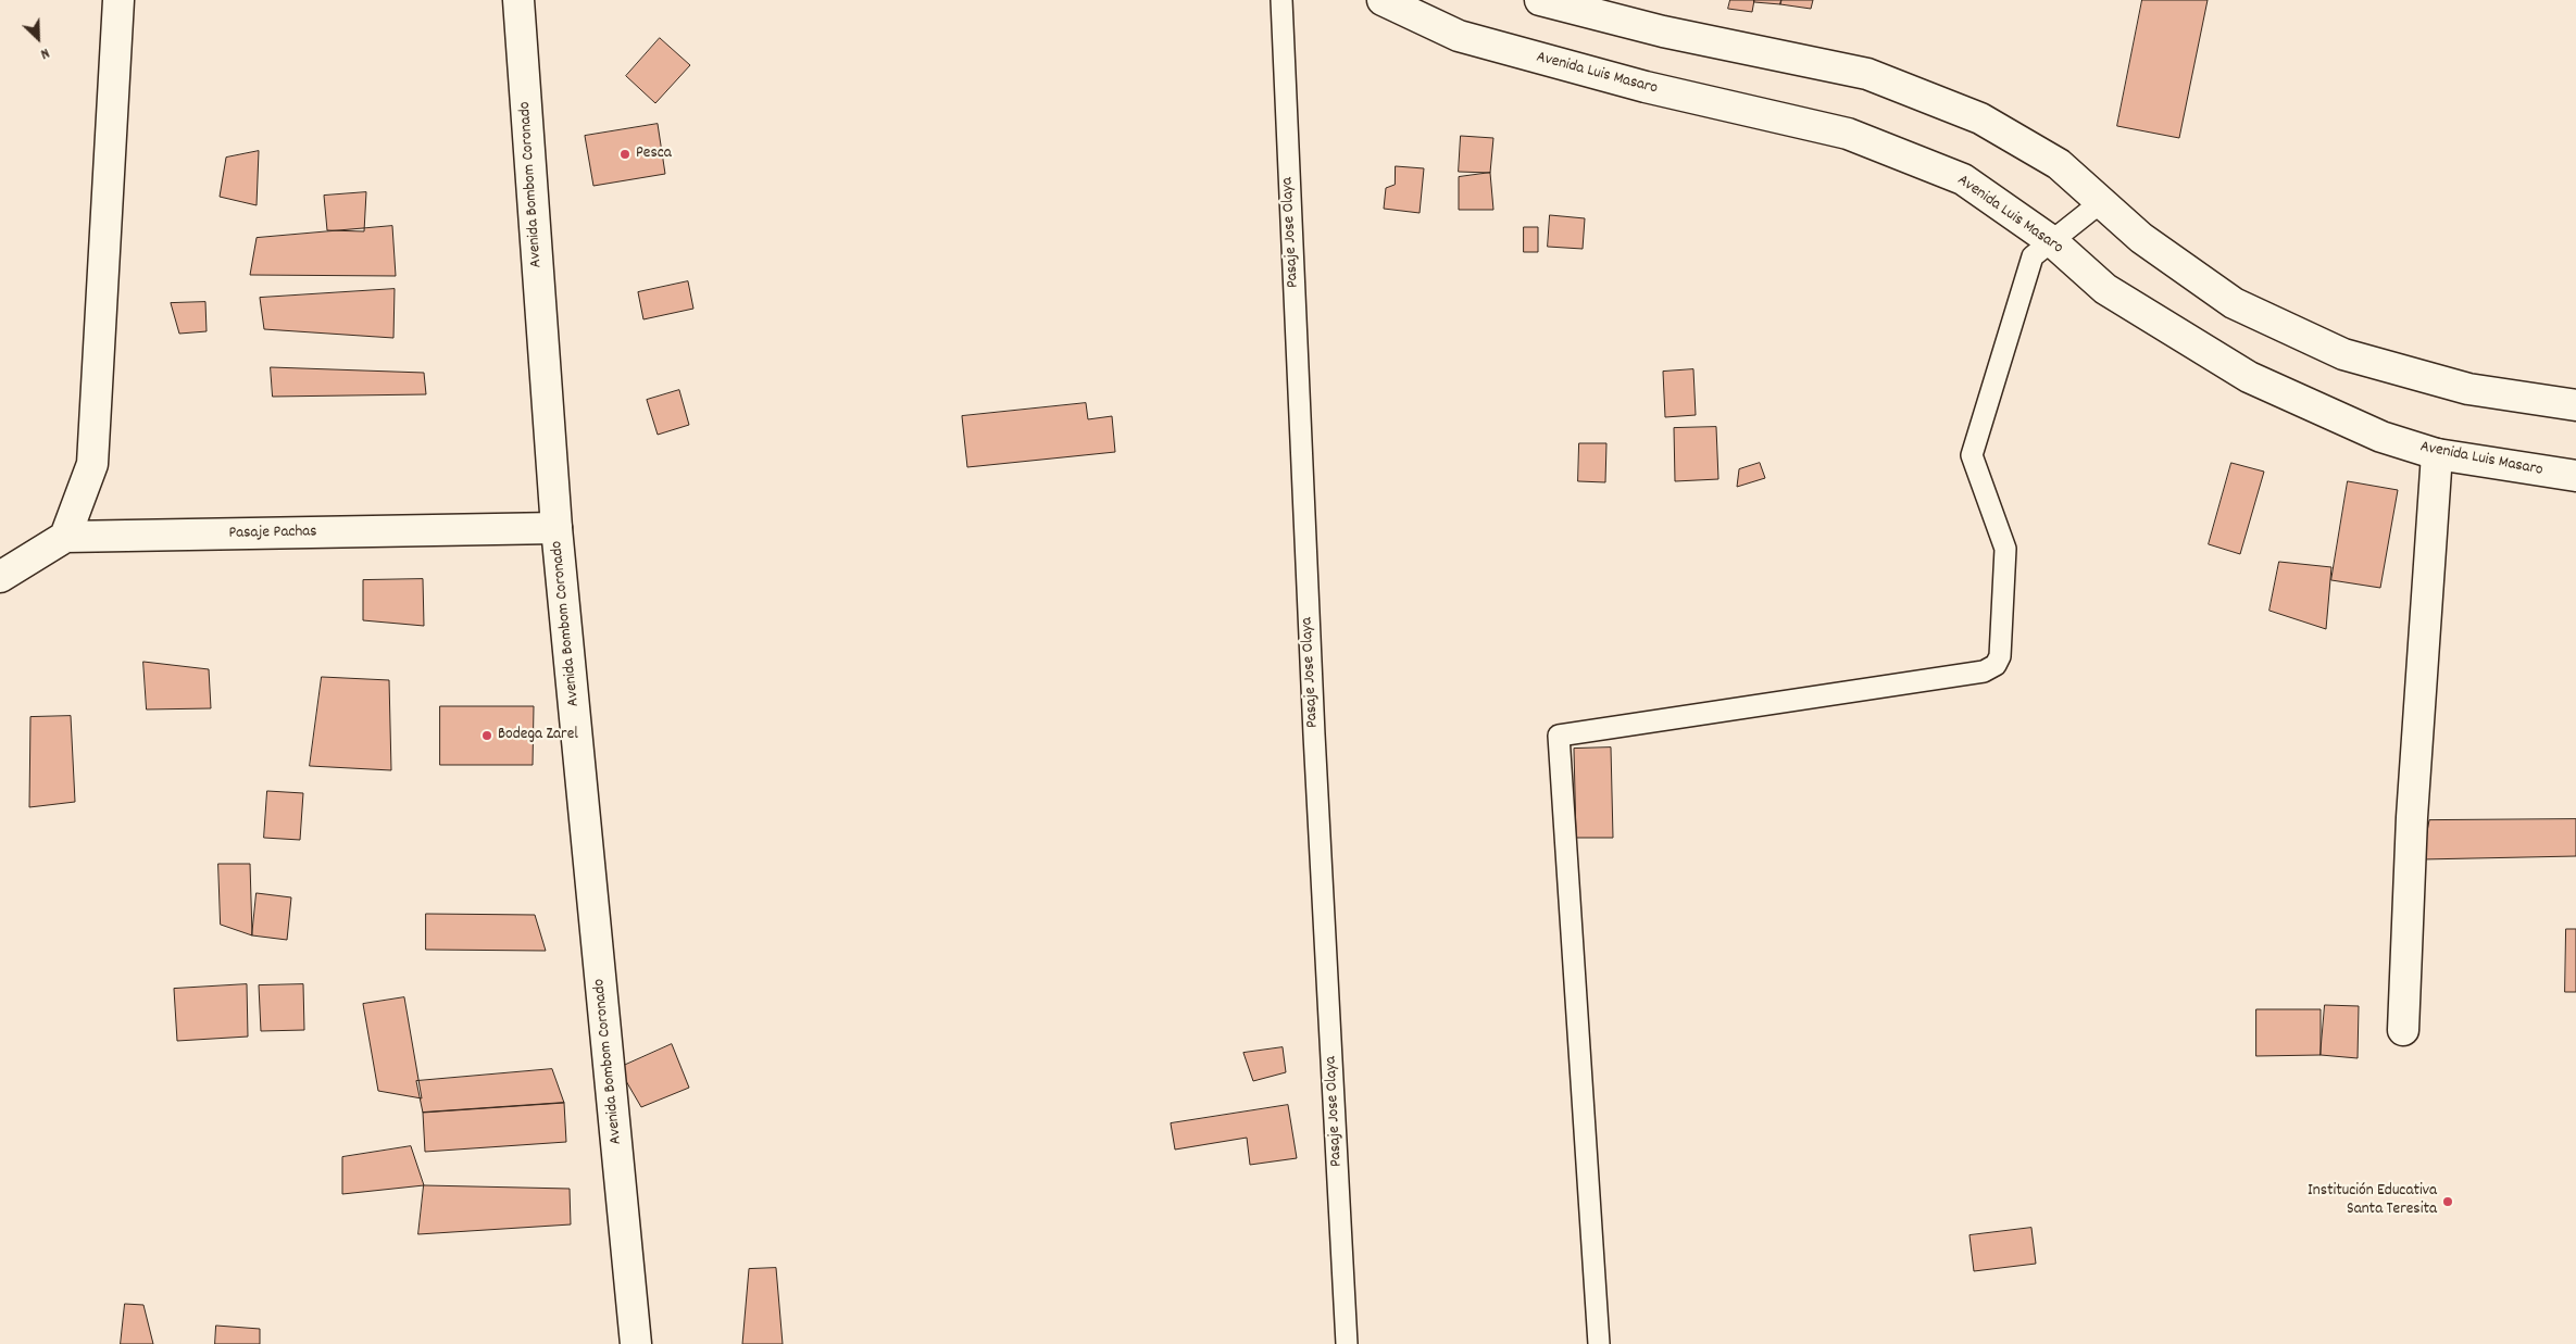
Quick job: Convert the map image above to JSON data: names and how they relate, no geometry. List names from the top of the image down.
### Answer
{
  "streets": {
    "street": ["Avenida Luis Masaro", "Avenida Bombom Coronado", "Pasaje Pachas"],
    "lane": ["Pasaje Jose Olaya"]
  },
  "crossings": [
    ["Avenida Bombom Coronado", "Pasaje Pachas"]
  ],
  "places": ["Pesca", "Bodega Zarel", "Institución Educativa Santa Teresita"],
  "north": "bottom right"
}
